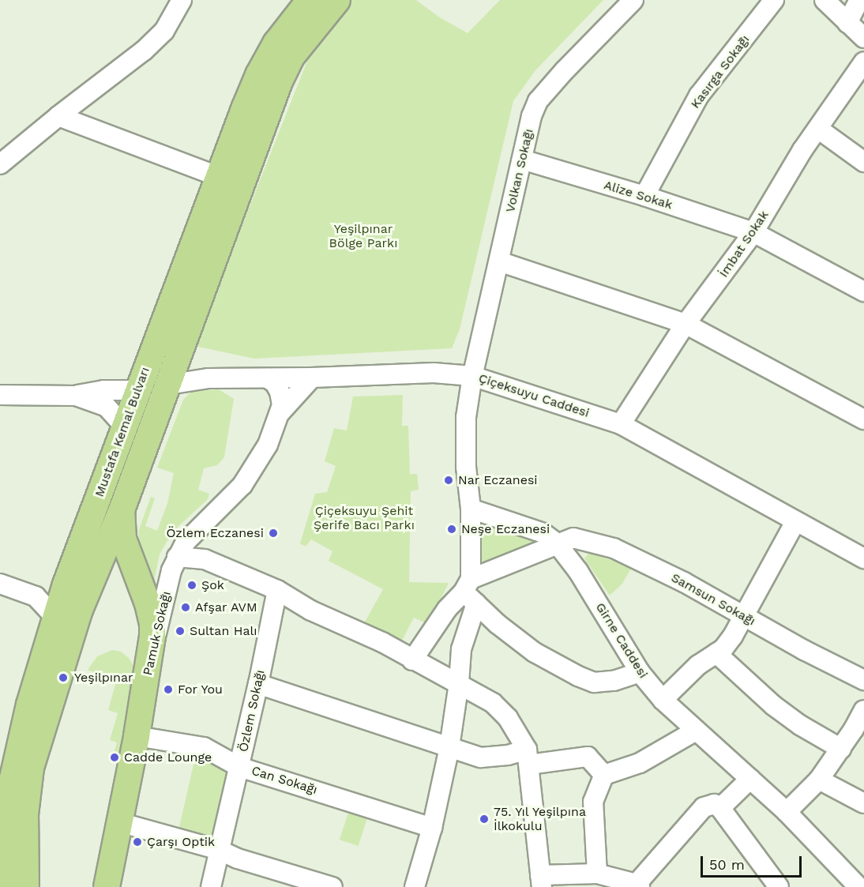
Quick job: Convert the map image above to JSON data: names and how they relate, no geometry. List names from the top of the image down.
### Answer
{
  "streets": {
    "main road": ["Mustafa Kemal Bulvarı", "Pamuk Sokağı"],
    "street": [
      "Kasırga Sokağı",
      "Volkan Sokağı",
      "Alize Sokak",
      "İmbat Sokak",
      "Çiçeksuyu Caddesi",
      "Samsun Sokağı",
      "Girne Caddesi",
      "Özlem Sokağı",
      "Can Sokağı"
    ]
  },
  "crossings": [
    ["Kasırga Sokağı", "Alize Sokak"],
    ["Volkan Sokağı", "Alize Sokak"],
    ["Volkan Sokağı", "Çiçeksuyu Caddesi"],
    ["Alize Sokak", "İmbat Sokak"],
    ["İmbat Sokak", "Çiçeksuyu Caddesi"],
    ["Çiçeksuyu Caddesi", "Mustafa Kemal Bulvarı"],
    ["Çiçeksuyu Caddesi", "Pamuk Sokağı"],
    ["Mustafa Kemal Bulvarı", "Pamuk Sokağı"],
    ["Samsun Sokağı", "Girne Caddesi"],
    ["Pamuk Sokağı", "Can Sokağı"],
    ["Özlem Sokağı", "Can Sokağı"]
  ],
  "parks": ["Yeşilpınar Bölge Parkı", "Çiçeksuyu Şehit Şerife Bacı Parkı"],
  "places": [
    "Nar Eczanesi",
    "Neşe Eczanesi",
    "Özlem Eczanesi",
    "Şok",
    "Afşar AVM",
    "Sultan Halı",
    "Yeşilpınar",
    "For You",
    "Cadde Lounge",
    "75. Yıl Yeşilpına İlkokulu",
    "Çarşı Optik"
  ],
  "scale_bar": "50 m"
}
